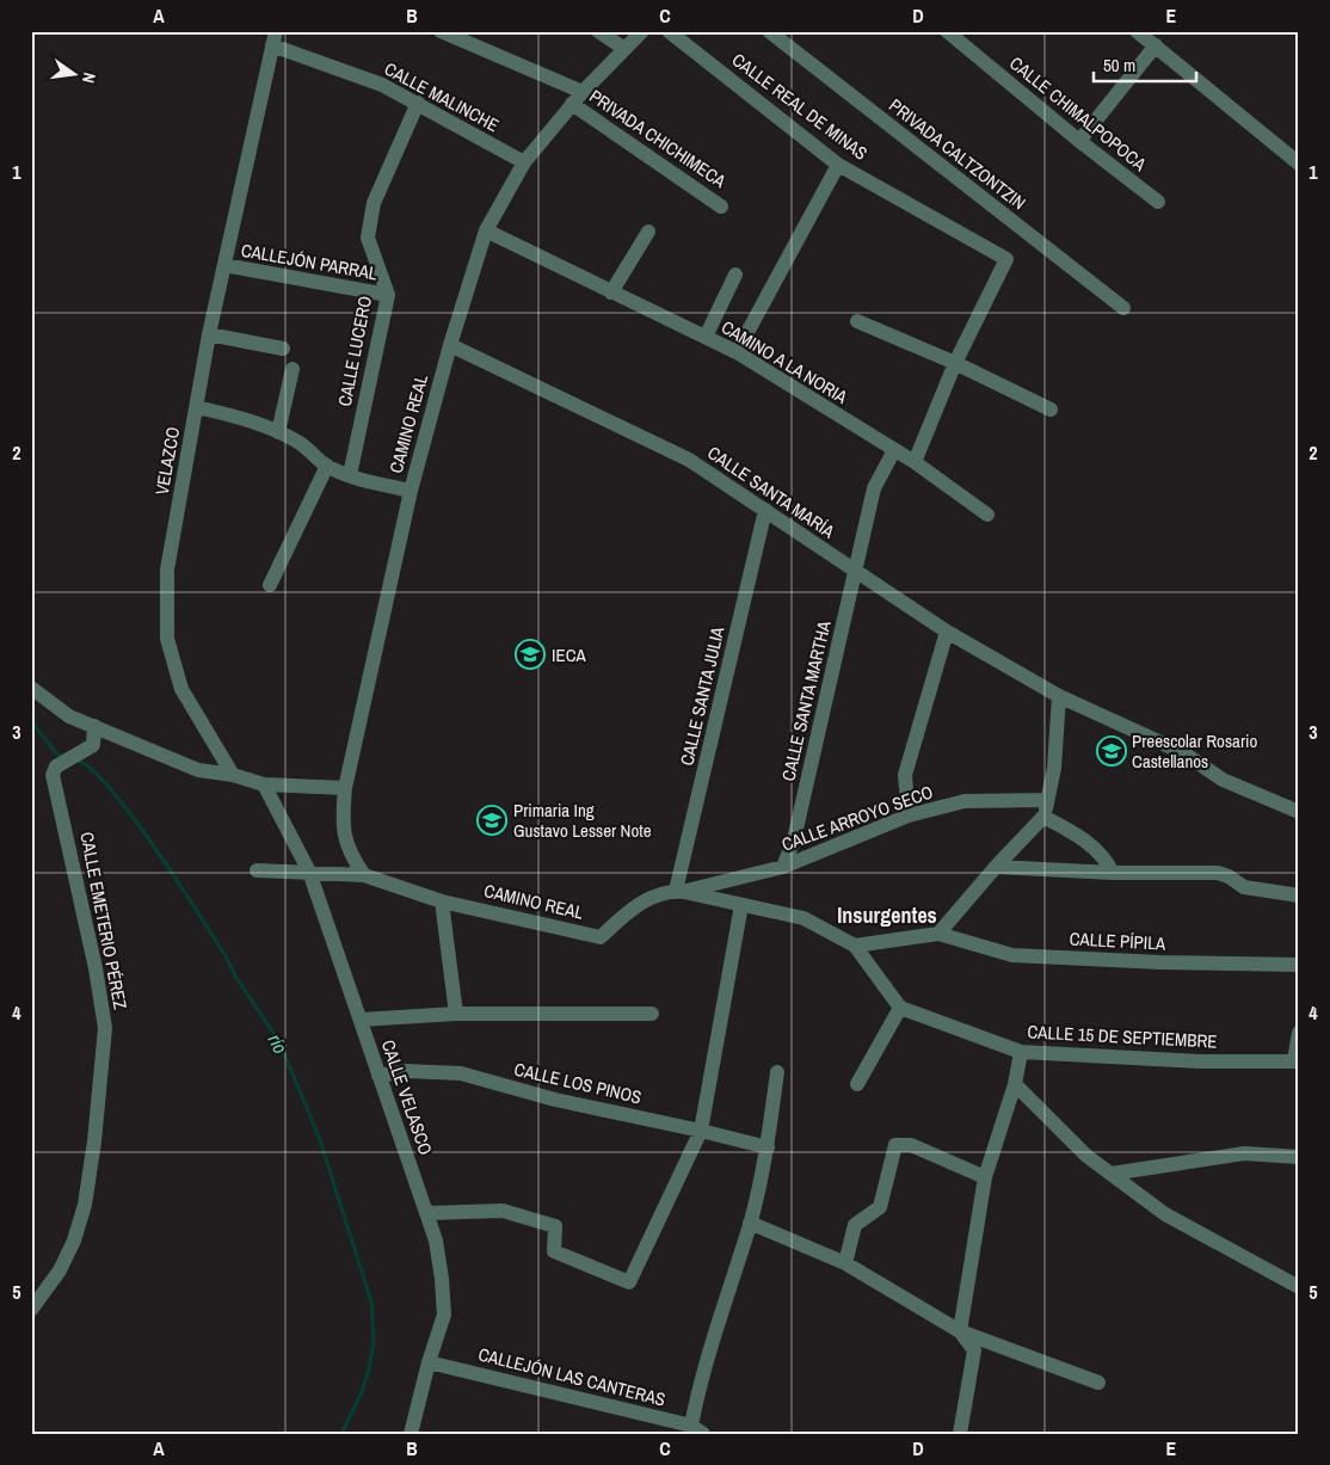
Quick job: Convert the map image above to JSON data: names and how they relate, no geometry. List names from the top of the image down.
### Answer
{
  "streets": {
    "street": [
      "CALLE MALINCHE",
      "CALLE REAL DE MINAS",
      "CALLE CHIMALPOPOCA",
      "PRIVADA CHICHIMECA",
      "PRIVADA CALTZONTZIN",
      "CALLEJÓN PARRAL",
      "CALLE LUCERO",
      "CAMINO A LA NORIA",
      "CAMINO REAL",
      "VELAZCO",
      "CALLE SANTA MARÍA",
      "CALLE SANTA JULIA",
      "CALLE SANTA MARTHA",
      "CALLE ARROYO SECO",
      "CALLE EMETERIO PÉREZ",
      "CALLE PÍPILA",
      "CALLE 15 DE SEPTIEMBRE",
      "CALLE LOS PINOS",
      "CALLE VELASCO",
      "CALLEJÓN LAS CANTERAS"
    ]
  },
  "crossings": [
    ["CALLE MALINCHE", "CALLE LUCERO"],
    ["CALLE MALINCHE", "CAMINO REAL"],
    ["CALLE MALINCHE", "VELAZCO"],
    ["PRIVADA CHICHIMECA", "CAMINO REAL"],
    ["CALLEJÓN PARRAL", "CALLE LUCERO"],
    ["CALLEJÓN PARRAL", "VELAZCO"],
    ["CAMINO A LA NORIA", "CAMINO REAL"],
    ["CAMINO A LA NORIA", "CALLE SANTA MARTHA"],
    ["CAMINO REAL", "CALLE SANTA MARÍA"],
    ["CAMINO REAL", "CALLE SANTA JULIA"],
    ["CAMINO REAL", "CALLE ARROYO SECO"],
    ["CAMINO REAL", "CALLE VELASCO"],
    ["CALLE SANTA MARÍA", "CALLE SANTA JULIA"],
    ["CALLE SANTA MARÍA", "CALLE SANTA MARTHA"],
    ["CALLE SANTA JULIA", "CALLE ARROYO SECO"],
    ["CALLE SANTA MARTHA", "CALLE ARROYO SECO"],
    ["CALLE LOS PINOS", "CALLE VELASCO"],
    ["CALLE VELASCO", "CALLEJÓN LAS CANTERAS"]
  ],
  "districts": ["Insurgentes"],
  "water": ["río"],
  "places": {
    "school or university": ["IECA", "Preescolar Rosario Castellanos", "Primaria Ing Gustavo Lesser Note"]
  },
  "scale_bar": "50 m",
  "north": "right",
  "grid": {
    "columns": [
      "A",
      "B",
      "C",
      "D",
      "E"
    ],
    "rows": [
      "1",
      "2",
      "3",
      "4",
      "5"
    ]
  }
}
